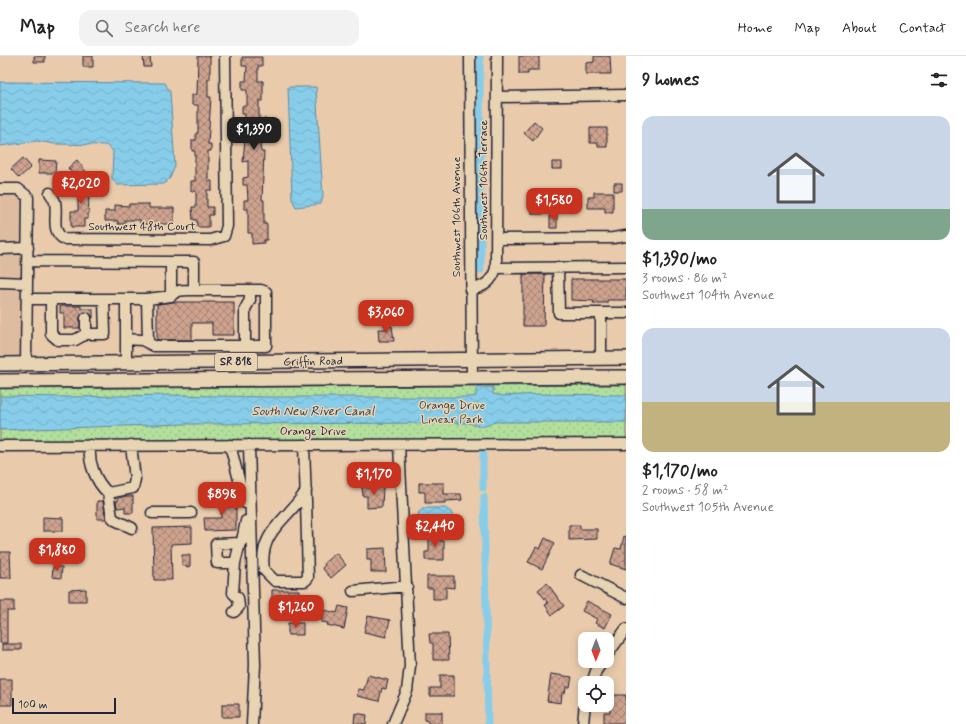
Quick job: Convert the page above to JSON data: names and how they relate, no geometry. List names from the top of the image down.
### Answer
{
  "streets": {
    "main road": ["SR 818", "Griffin Road"],
    "street": [
      "Southwest 106th Terrace",
      "Southwest 106th Avenue",
      "Southwest 48th Court",
      "Orange Drive"
    ]
  },
  "crossings": [
    ["Southwest 106th Terrace", "Southwest 106th Avenue"],
    ["Southwest 106th Avenue", "Griffin Road"]
  ],
  "water": ["South New River Canal"],
  "parks": ["Orange Drive Linear Park"],
  "scale_bar": "100 m",
  "north": "bottom",
  "page": {
    "header": "Map",
    "search": "Search here",
    "nav": [
      "Home",
      "Map",
      "About",
      "Contact"
    ],
    "heading": "9 homes",
    "list": [
      {
        "name": "$1,390/mo",
        "note": "3 rooms · 86 m² · Southwest 104th Avenue"
      },
      {
        "name": "$1,170/mo",
        "note": "2 rooms · 58 m² · Southwest 105th Avenue"
      }
    ],
    "price": [
      "$1,390",
      "$2,020",
      "$1,580",
      "$3,060",
      "$1,170",
      "$898",
      "$2,440",
      "$1,880",
      "$1,260"
    ],
    "scale": "100 m"
  }
}
